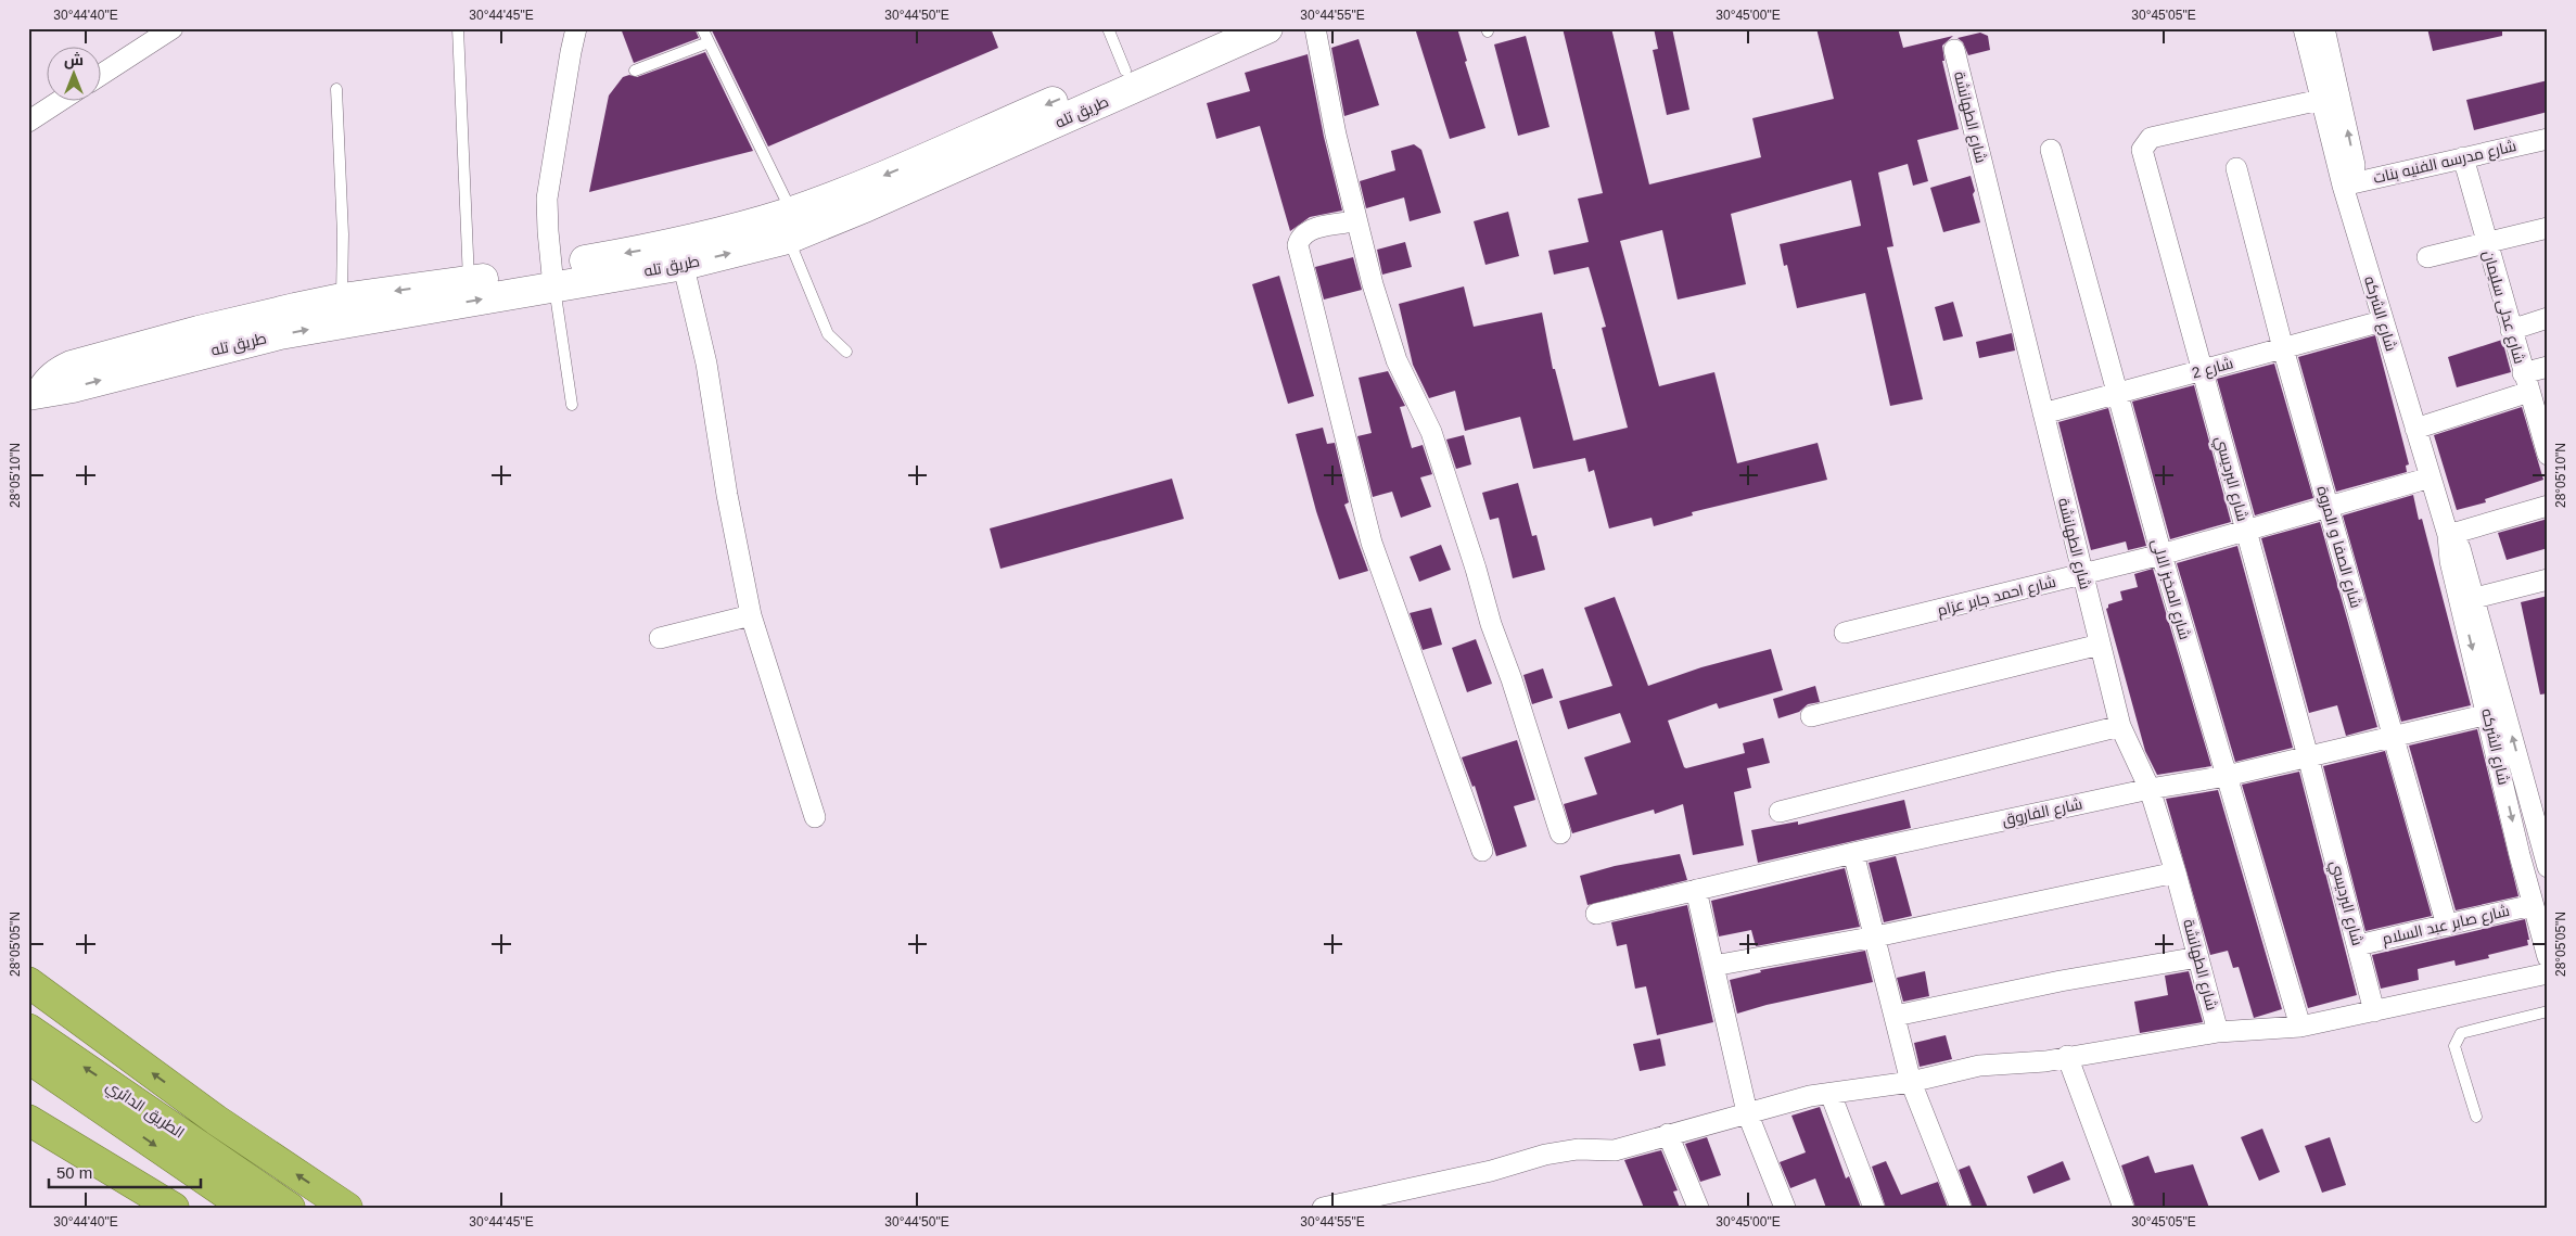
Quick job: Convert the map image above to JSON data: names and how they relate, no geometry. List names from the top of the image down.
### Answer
{
  "streets": {
    "highway": ["الطريق الدائري"],
    "main road": ["طريق تله"],
    "street": [
      "شارع الطهانشة",
      "شارع مدرسه الفنيه بنات",
      "شارع عدلى سليمان",
      "شارع الشركه",
      "شارع 2",
      "شارع البرديسي",
      "شارع الصفا و المروة",
      "شارع المخبز الالى",
      "شارع احمد جابر عزام",
      "شارع الفاروق",
      "شارع صابر عبد السلام"
    ]
  },
  "crossings": [
    ["شارع الطهانشة", "شارع 2"],
    ["شارع الطهانشة", "شارع احمد جابر عزام"],
    ["شارع الطهانشة", "شارع الفاروق"],
    ["شارع مدرسه الفنيه بنات", "شارع عدلى سليمان"],
    ["شارع مدرسه الفنيه بنات", "شارع الشركه"],
    ["شارع الشركه", "شارع 2"],
    ["شارع الشركه", "شارع احمد جابر عزام"],
    ["شارع الشركه", "شارع الفاروق"],
    ["شارع الشركه", "شارع صابر عبد السلام"],
    ["شارع 2", "شارع البرديسي"],
    ["شارع 2", "شارع الصفا و المروة"],
    ["شارع 2", "شارع المخبز الالى"],
    ["شارع البرديسي", "شارع احمد جابر عزام"],
    ["شارع البرديسي", "شارع الفاروق"],
    ["شارع البرديسي", "شارع صابر عبد السلام"],
    ["شارع الصفا و المروة", "شارع احمد جابر عزام"],
    ["شارع الصفا و المروة", "شارع الفاروق"],
    ["شارع الصفا و المروة", "شارع صابر عبد السلام"],
    ["شارع المخبز الالى", "شارع احمد جابر عزام"],
    ["شارع المخبز الالى", "شارع الفاروق"]
  ],
  "scale_bar": "50 m",
  "north": "top",
  "coordinates": [
    "30°44'40\"E",
    "30°44'45\"E",
    "30°44'50\"E",
    "30°44'55\"E",
    "30°45'00\"E",
    "30°45'05\"E",
    "28°05'10\"N",
    "28°05'05\"N"
  ]
}
